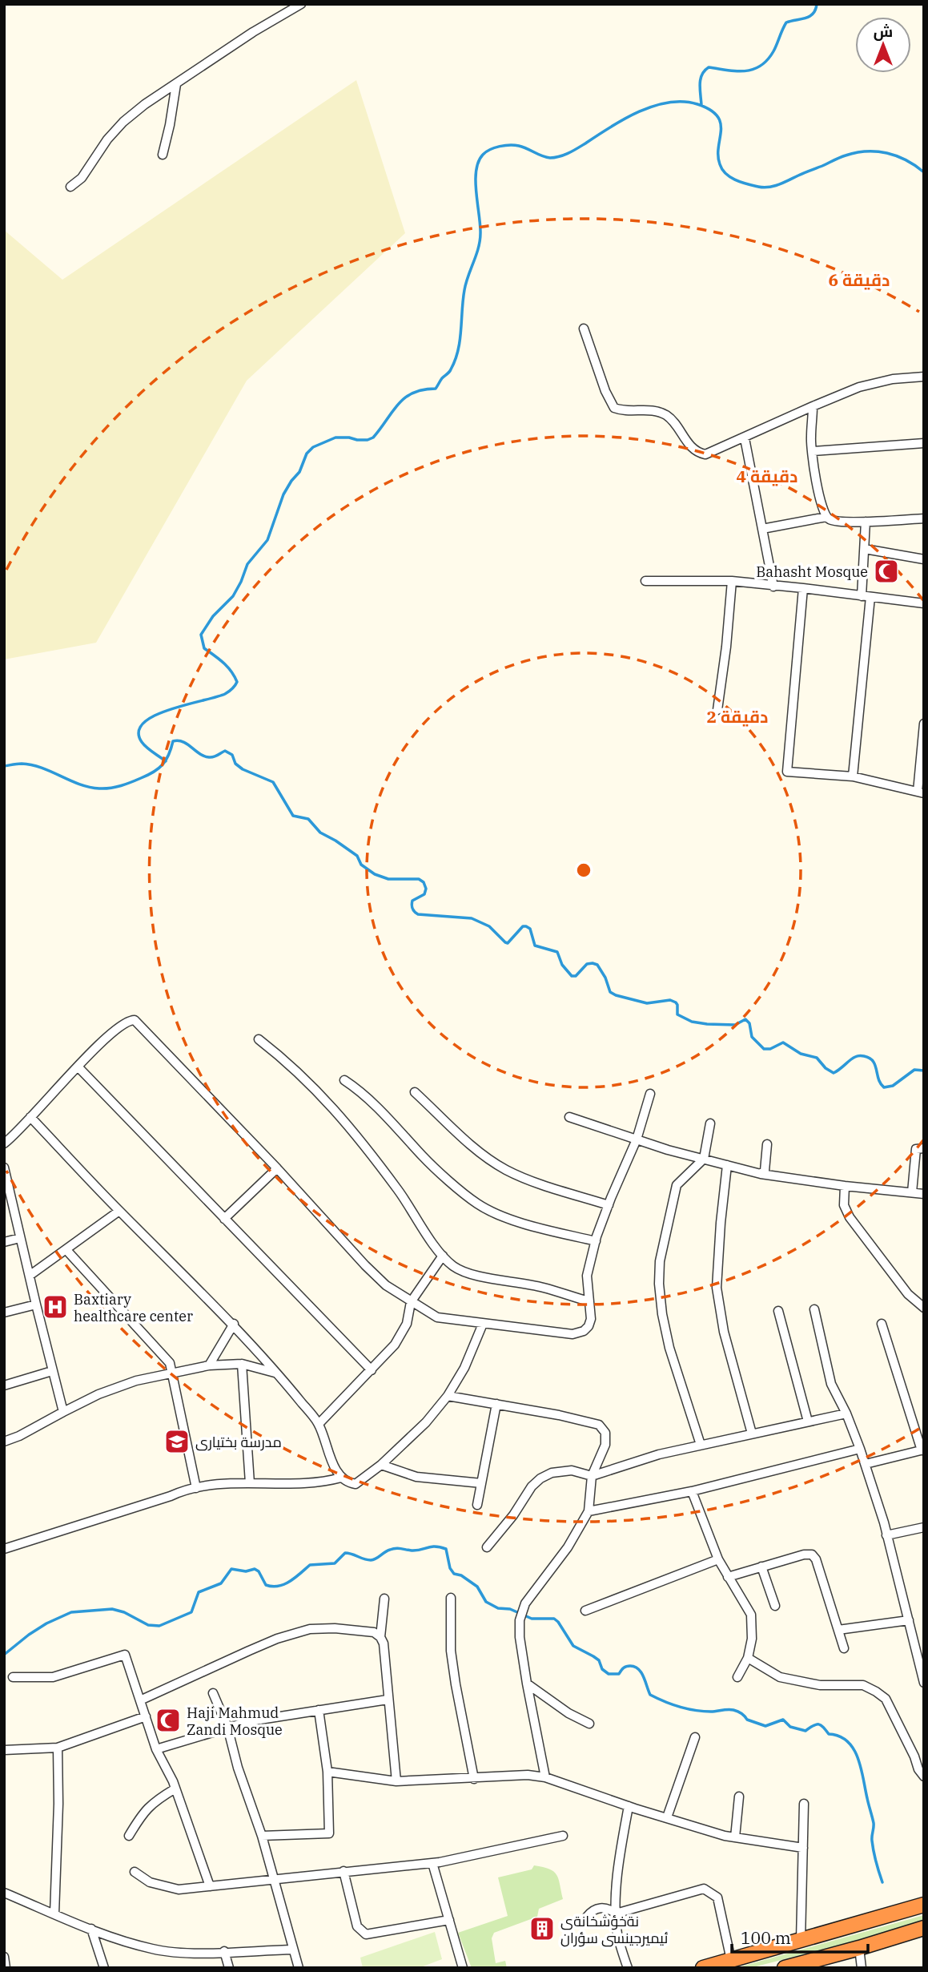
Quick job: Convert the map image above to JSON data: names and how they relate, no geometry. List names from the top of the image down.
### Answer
{
  "places": {
    "mosque": ["Bahasht Mosque", "Haji Mahmud Zandi Mosque"],
    "hospital": ["Baxtiary healthcare center"],
    "school or university": ["مدرسة بختيارى"],
    "building": ["نةخؤشخانةى ئیميرجينسى سؤران"]
  },
  "scale_bar": "100 m",
  "north": "top",
  "rings": ["6 دقيقة", "4 دقيقة", "2 دقيقة"]
}
